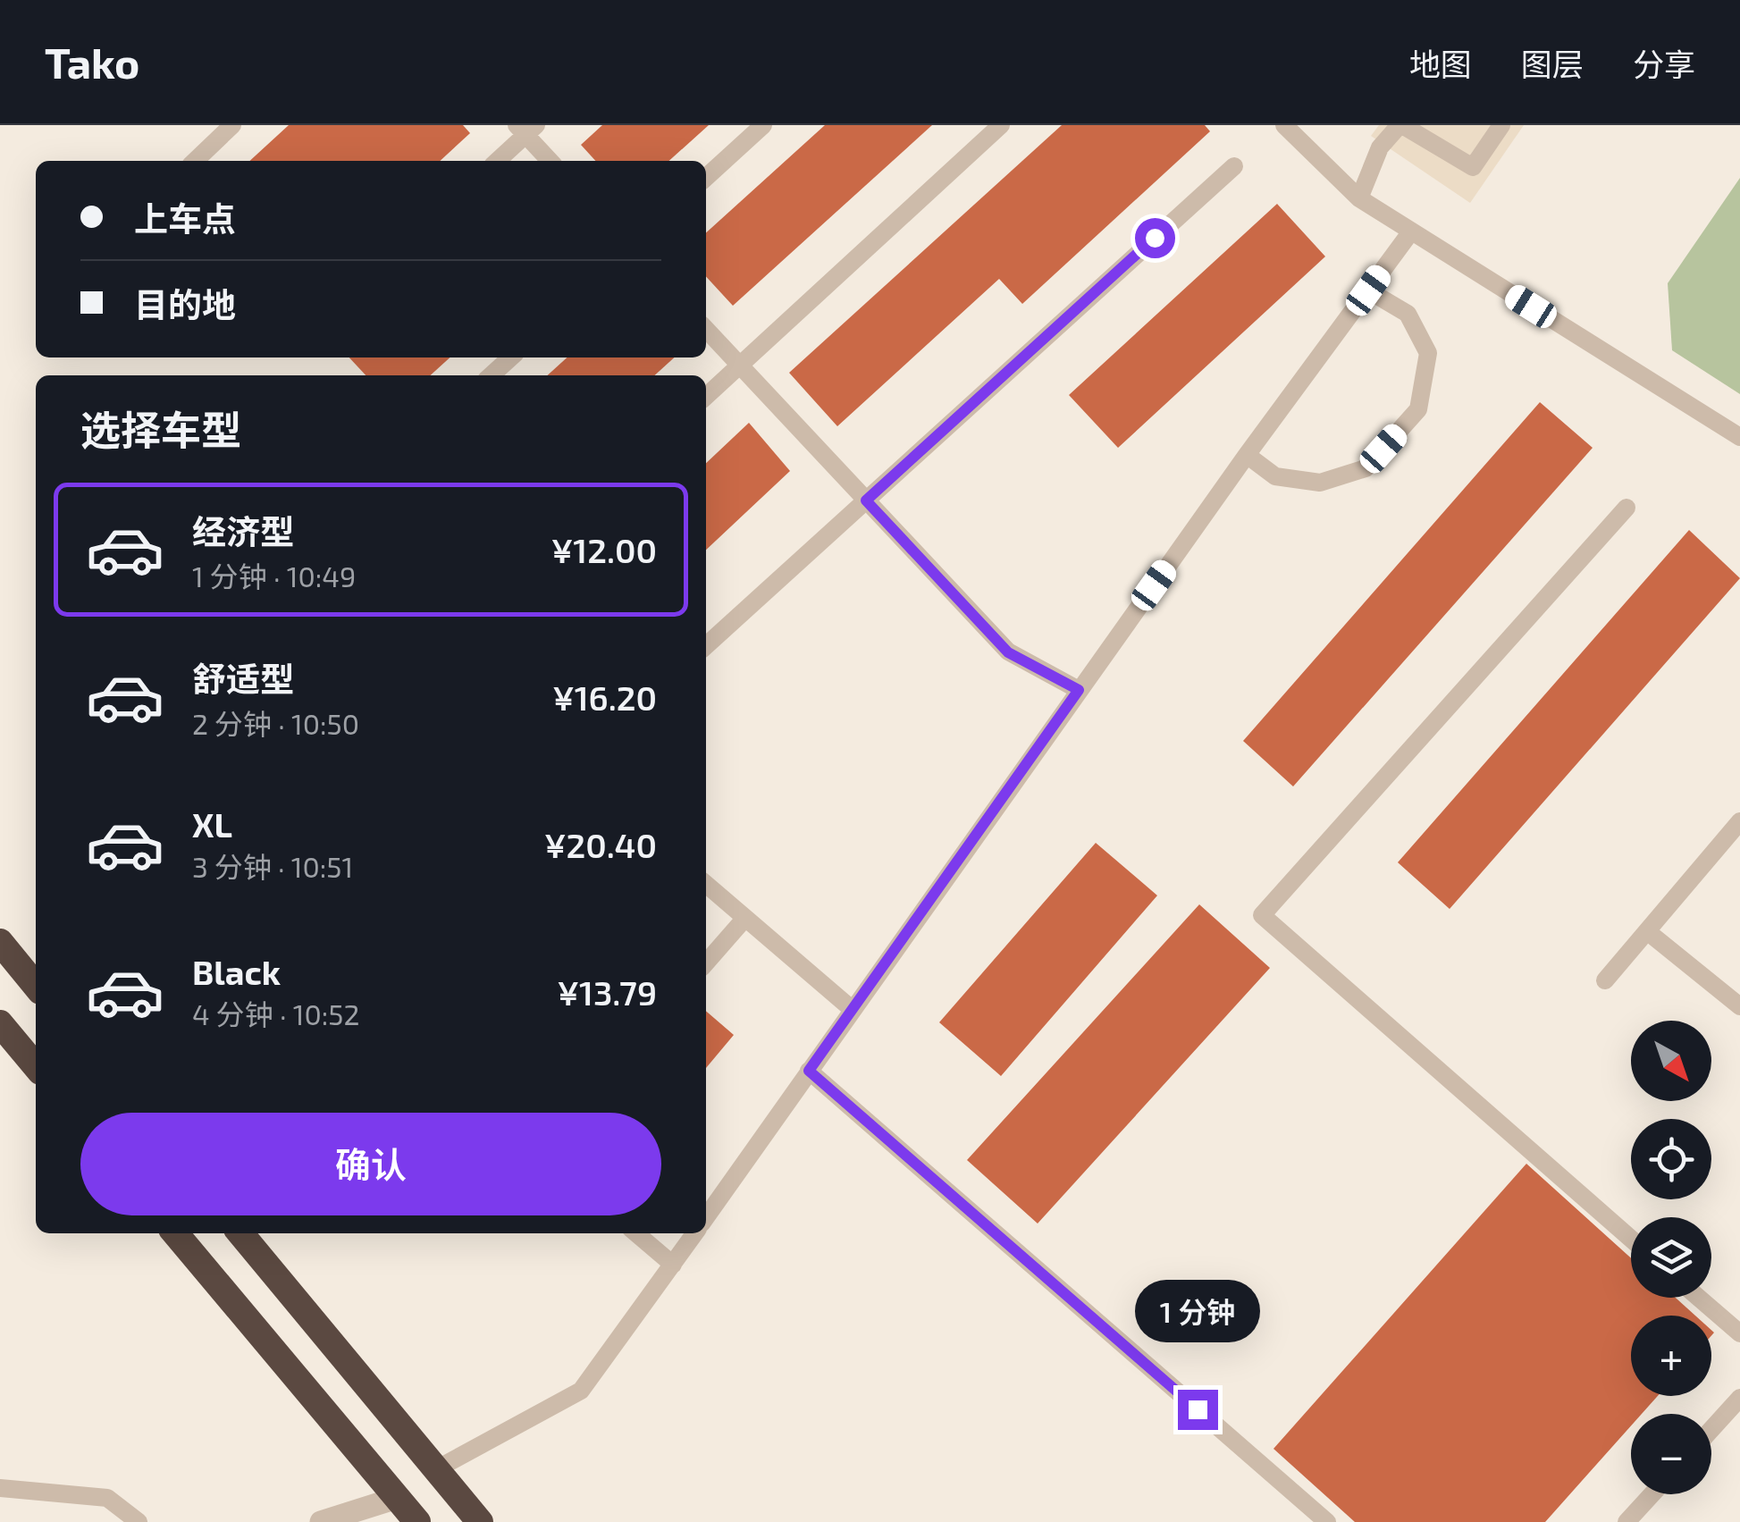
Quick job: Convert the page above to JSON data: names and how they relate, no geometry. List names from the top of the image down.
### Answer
{
  "north": "bottom right",
  "page": {
    "header": "Tako",
    "nav": ["地图", "图层", "分享"],
    "banner": ["上车点", "目的地"],
    "heading": "选择车型",
    "list": [
      {
        "name": "经济型",
        "note": "1 分钟 · 10:49",
        "value": "¥12.00"
      },
      {
        "name": "舒适型",
        "note": "2 分钟 · 10:50",
        "value": "¥16.20"
      },
      {
        "name": "XL",
        "note": "3 分钟 · 10:51",
        "value": "¥20.40"
      },
      {
        "name": "Black",
        "note": "4 分钟 · 10:52",
        "value": "¥13.79"
      }
    ],
    "map_buttons": ["+", "−"],
    "buttons": "确认",
    "bubble": "1 分钟"
  }
}
